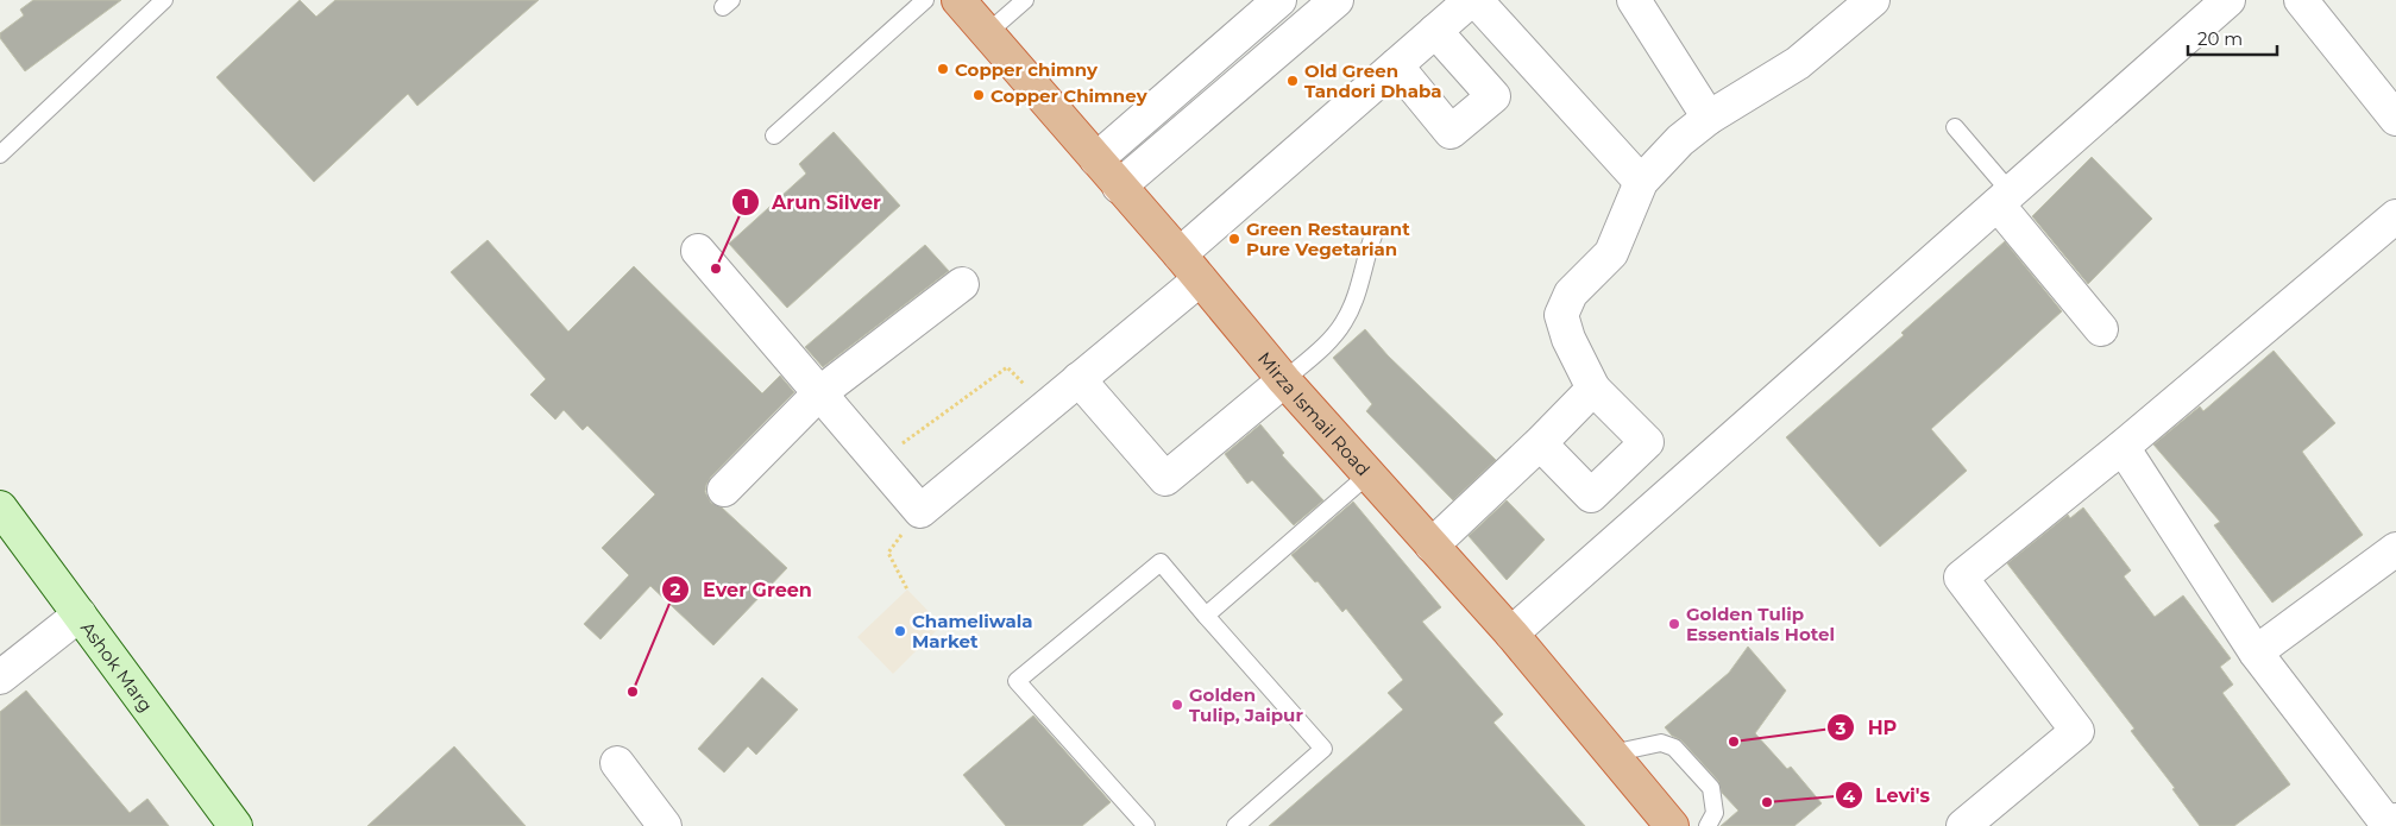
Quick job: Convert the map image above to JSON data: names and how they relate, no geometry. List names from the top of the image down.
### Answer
{
  "streets": {
    "highway": ["Mirza Ismail Road"],
    "street": ["Ashok Marg"]
  },
  "places": [
    "Copper chimny",
    "Old Green Tandori Dhaba",
    "Copper Chimney",
    "Green Restaurant Pure Vegetarian",
    "Arun Silver",
    "Golden Tulip Essentials Hotel",
    "Chameliwala Market",
    "Ever Green",
    "Golden Tulip, Jaipur",
    "HP",
    "Levi's"
  ],
  "scale_bar": "20 m"
}
